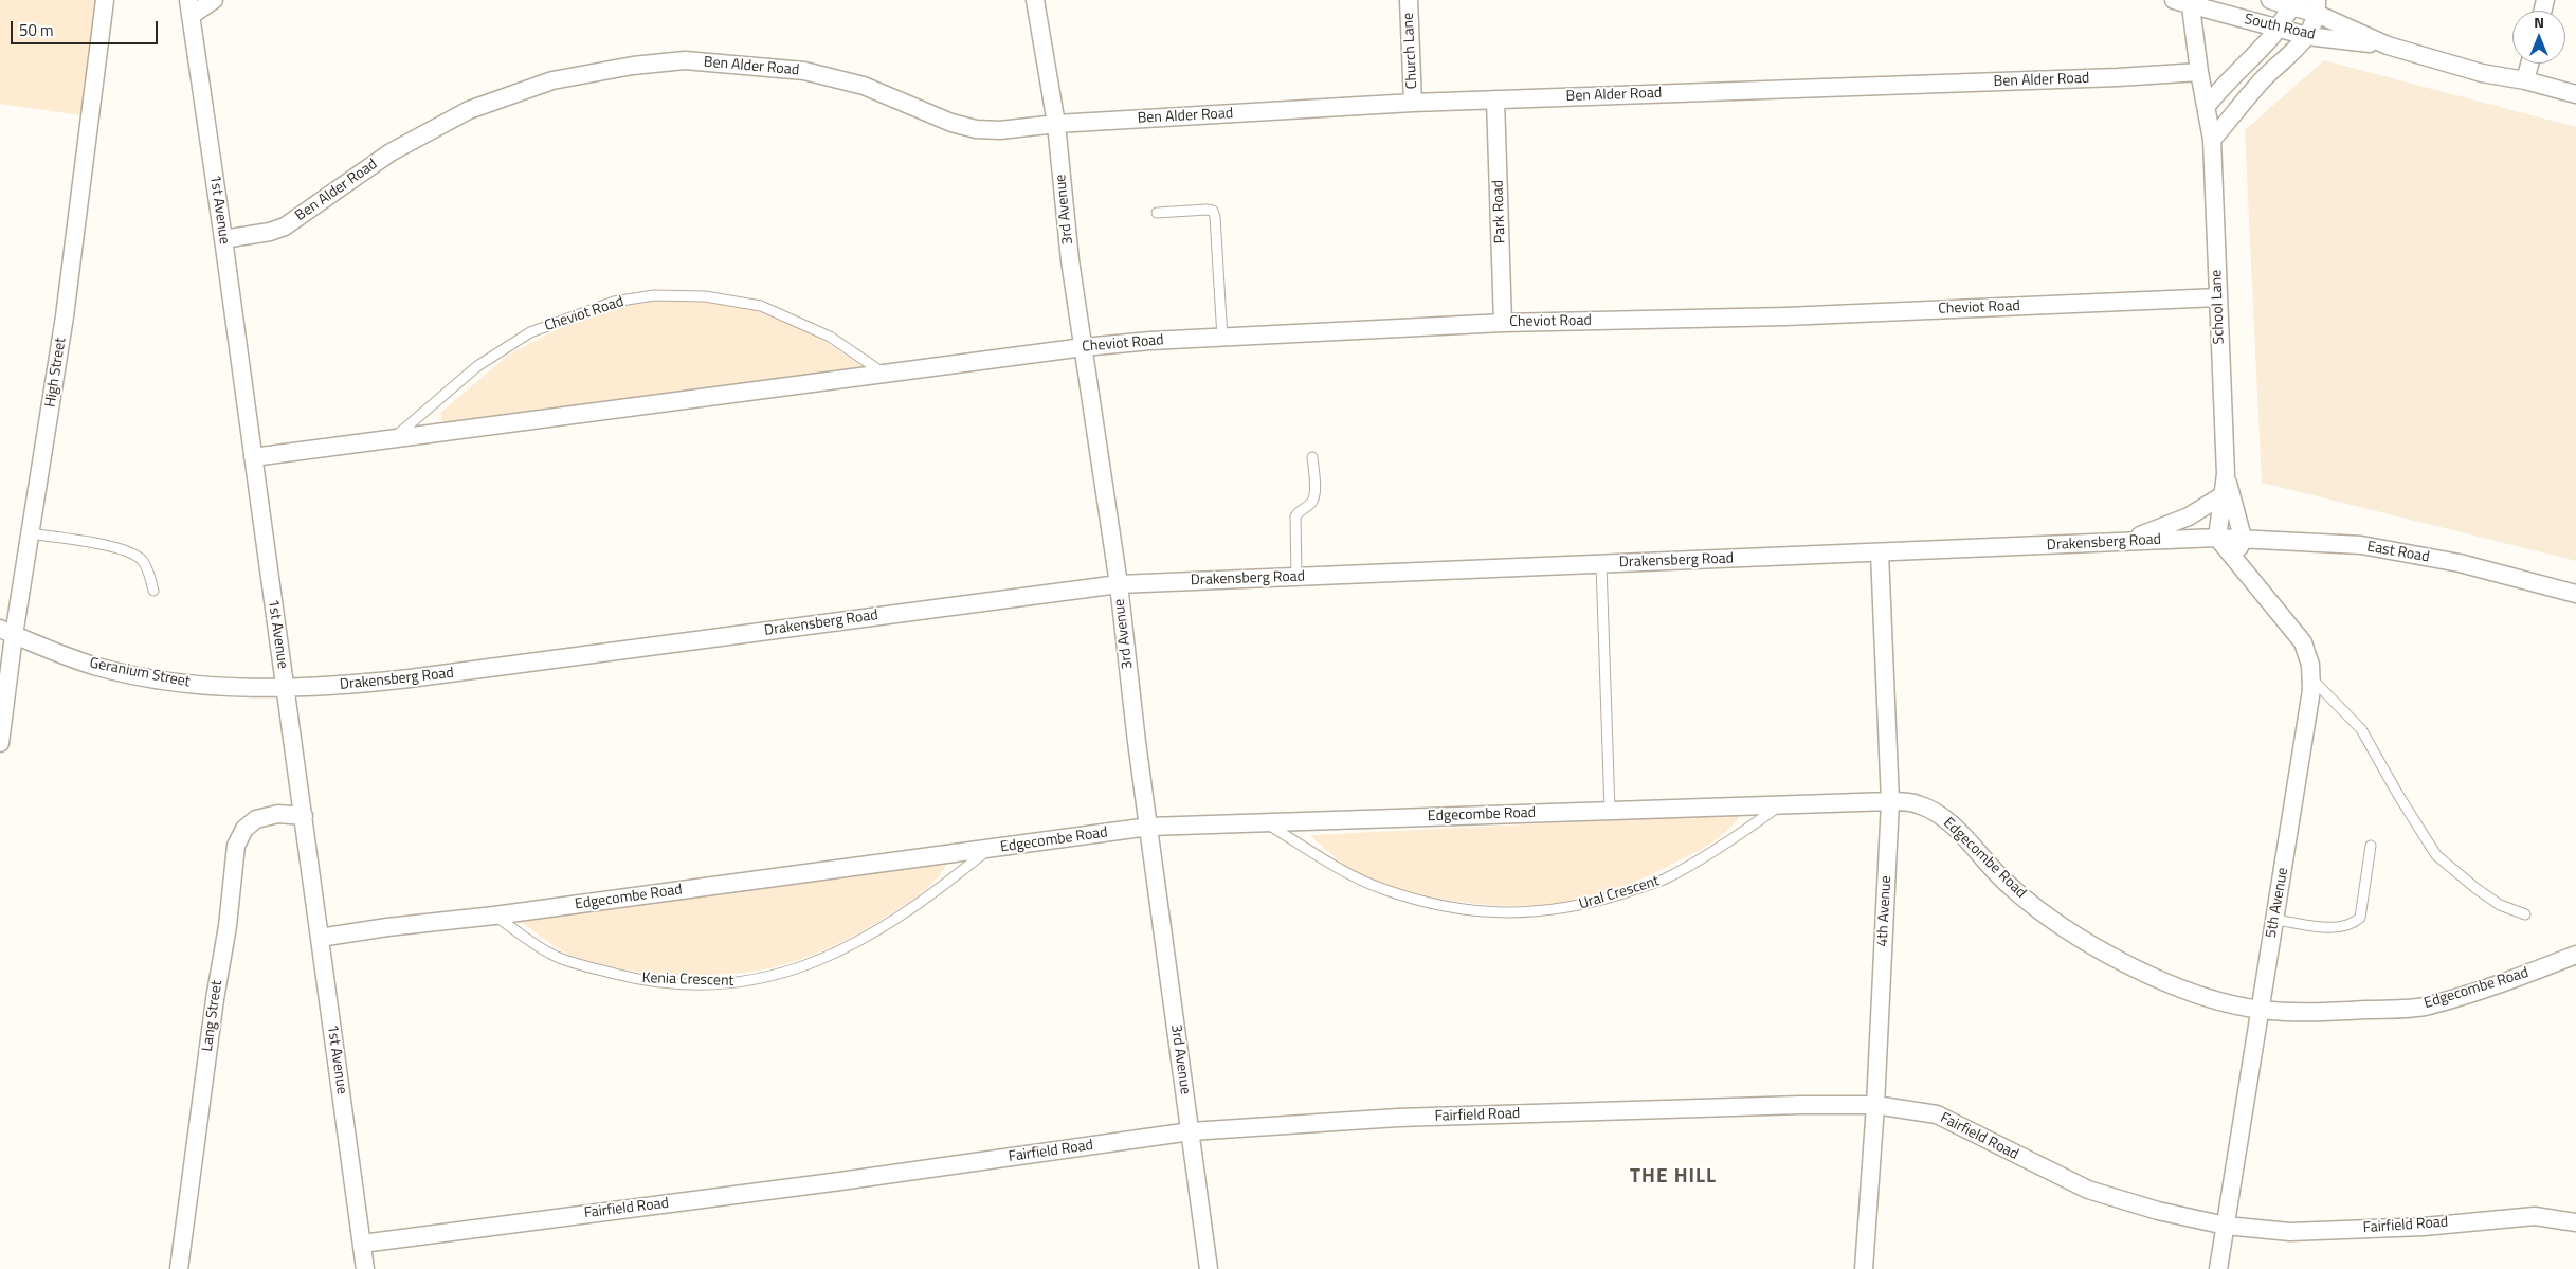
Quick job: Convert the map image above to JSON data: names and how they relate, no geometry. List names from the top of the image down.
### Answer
{
  "streets": {
    "street": [
      "South Road",
      "Church Lane",
      "Ben Alder Road",
      "1st Avenue",
      "3rd Avenue",
      "Park Road",
      "School Lane",
      "Cheviot Road",
      "High Street",
      "Drakensberg Road",
      "East Road",
      "Geranium Street",
      "Edgecombe Road",
      "5th Avenue",
      "4th Avenue",
      "Lang Street",
      "Fairfield Road"
    ],
    "lane": ["Ural Crescent", "Kenia Crescent"]
  },
  "crossings": [
    ["South Road", "School Lane"],
    ["Church Lane", "Ben Alder Road"],
    ["Ben Alder Road", "1st Avenue"],
    ["Ben Alder Road", "3rd Avenue"],
    ["Ben Alder Road", "Park Road"],
    ["Ben Alder Road", "School Lane"],
    ["1st Avenue", "Cheviot Road"],
    ["1st Avenue", "Drakensberg Road"],
    ["1st Avenue", "Geranium Street"],
    ["1st Avenue", "Edgecombe Road"],
    ["1st Avenue", "Lang Street"],
    ["1st Avenue", "Fairfield Road"],
    ["3rd Avenue", "Cheviot Road"],
    ["3rd Avenue", "Drakensberg Road"],
    ["3rd Avenue", "Edgecombe Road"],
    ["3rd Avenue", "Fairfield Road"],
    ["Park Road", "Cheviot Road"],
    ["School Lane", "Cheviot Road"],
    ["School Lane", "Drakensberg Road"],
    ["School Lane", "East Road"],
    ["School Lane", "5th Avenue"],
    ["High Street", "Geranium Street"],
    ["Drakensberg Road", "East Road"],
    ["Drakensberg Road", "Geranium Street"],
    ["Drakensberg Road", "5th Avenue"],
    ["Drakensberg Road", "4th Avenue"],
    ["East Road", "5th Avenue"],
    ["Edgecombe Road", "Ural Crescent"],
    ["Edgecombe Road", "5th Avenue"],
    ["Edgecombe Road", "4th Avenue"],
    ["Edgecombe Road", "Kenia Crescent"],
    ["5th Avenue", "Fairfield Road"],
    ["4th Avenue", "Fairfield Road"]
  ],
  "districts": ["THE HILL"],
  "scale_bar": "50 m",
  "north": "top"
}
